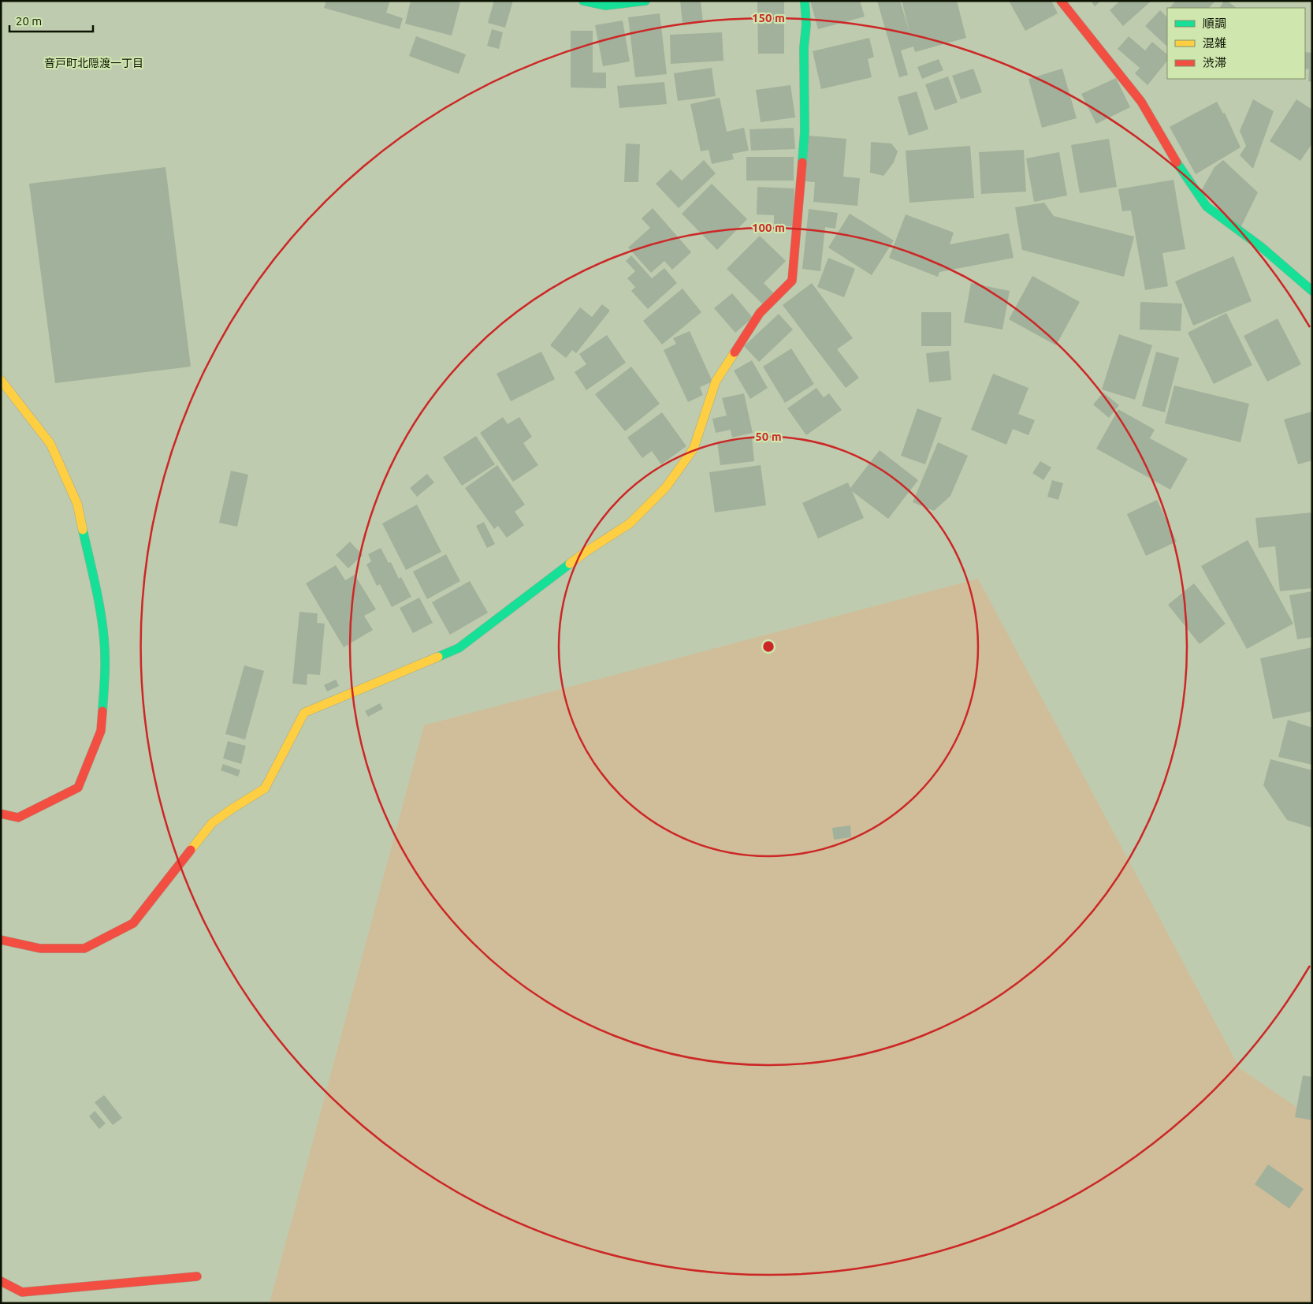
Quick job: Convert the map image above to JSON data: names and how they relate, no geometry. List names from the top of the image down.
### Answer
{
  "districts": ["音戸町北隠渡一丁目"],
  "legend": ["順調", "混雑", "渋滞"],
  "scale_bar": "20 m",
  "rings": ["150 m", "100 m", "50 m"]
}
